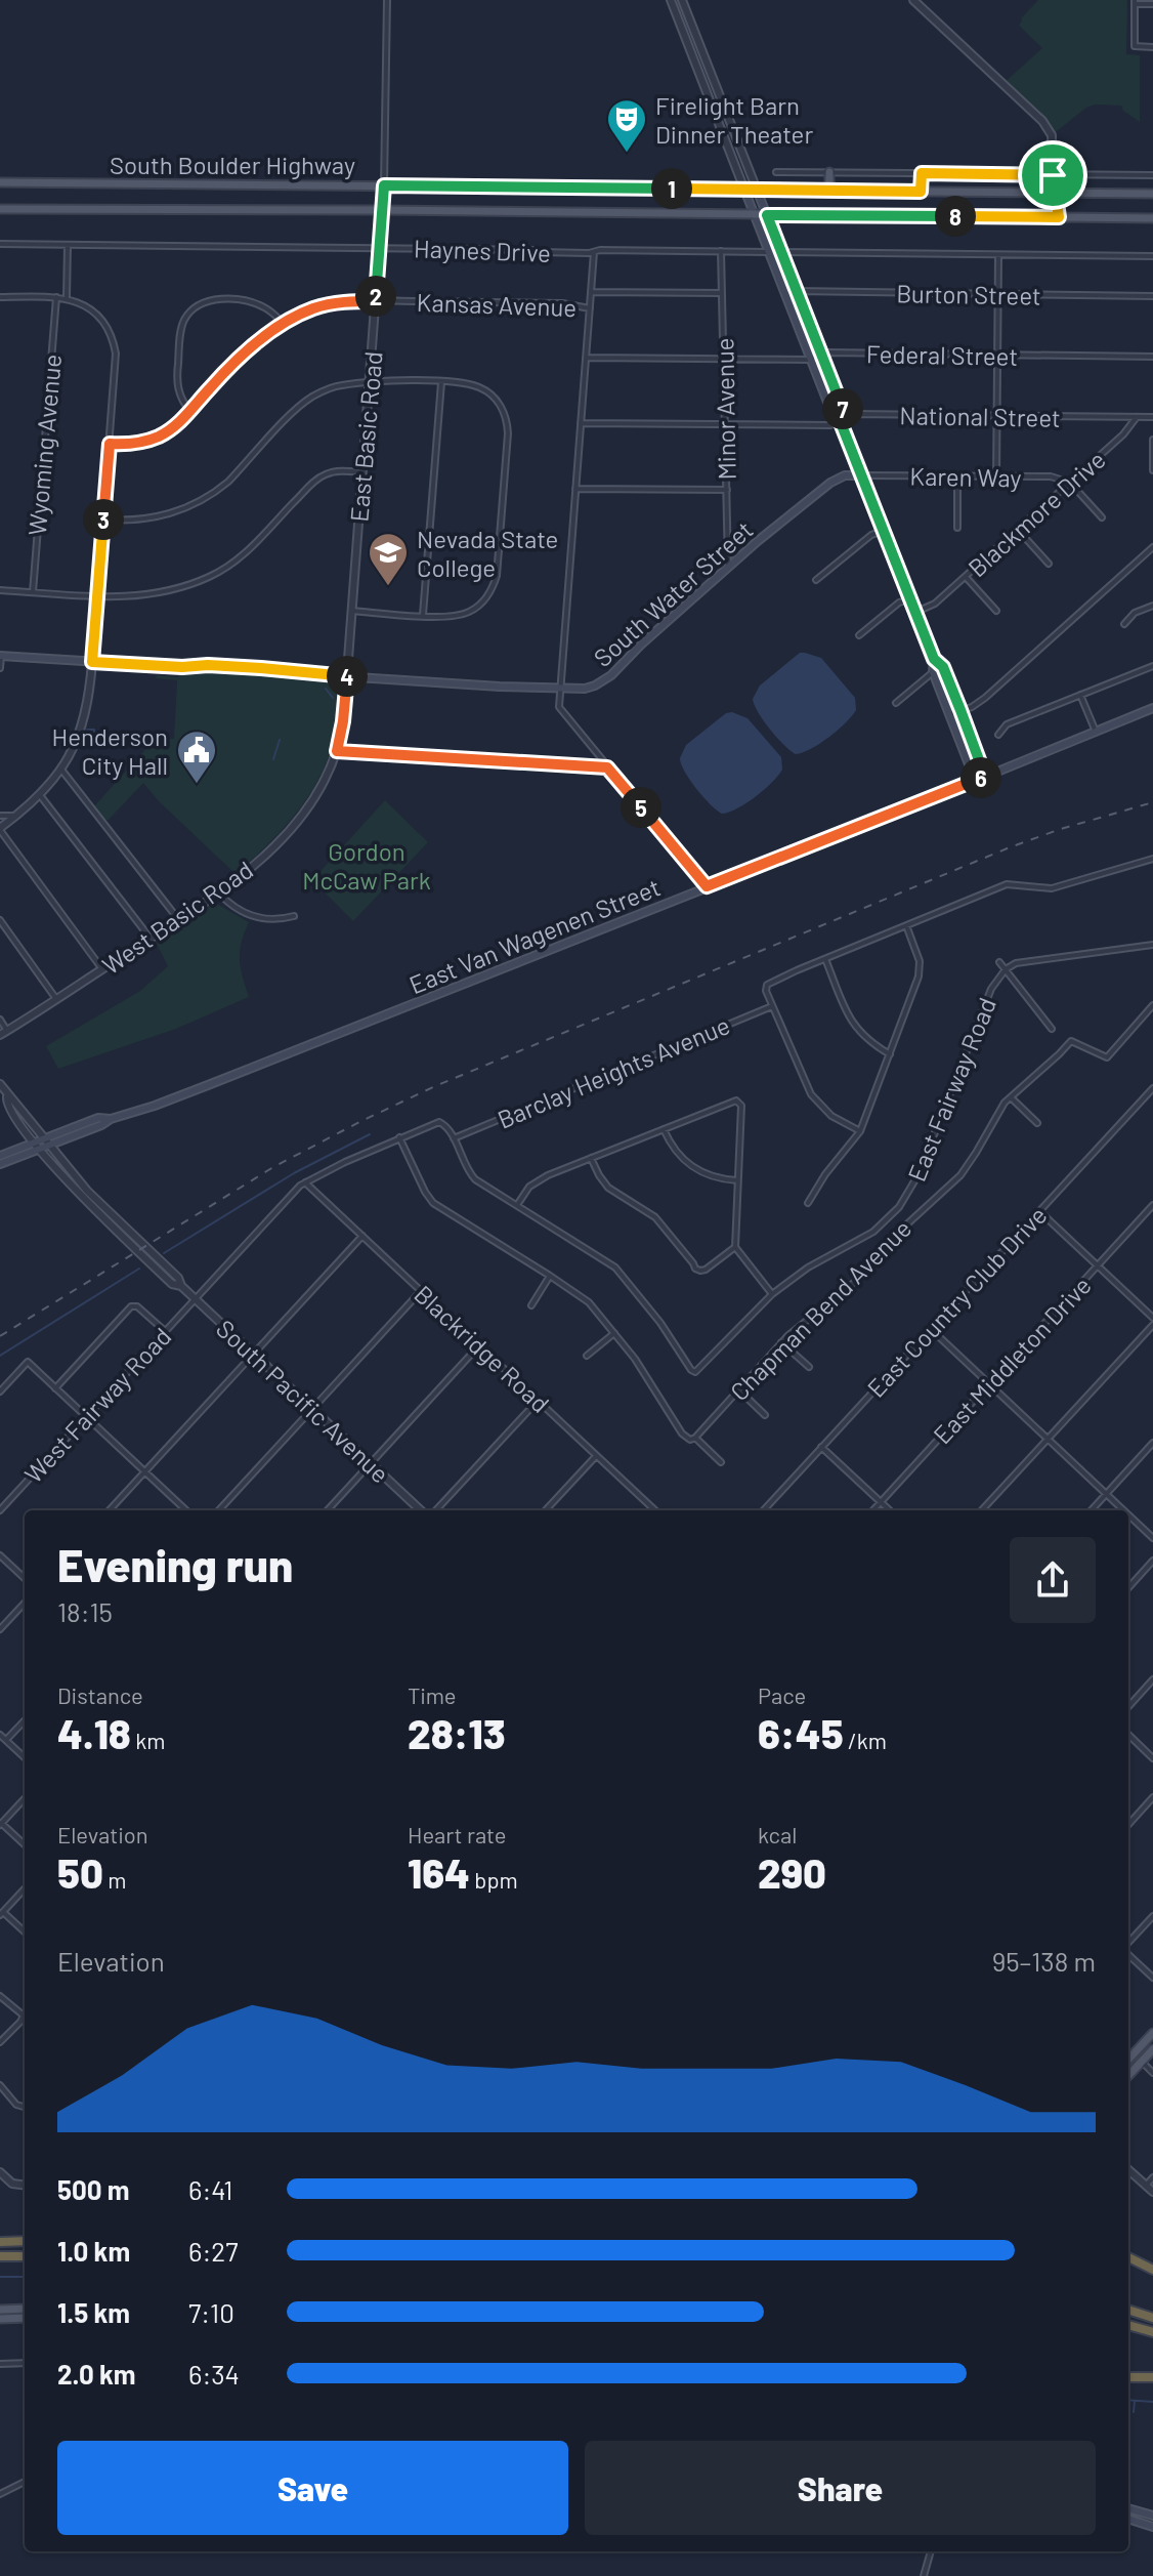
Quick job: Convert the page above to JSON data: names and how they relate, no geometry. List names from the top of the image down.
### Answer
{
  "streets": {
    "main road": ["South Boulder Highway", "South Water Street", "East Van Wagenen Street"],
    "street": [
      "Haynes Drive",
      "Burton Street",
      "Kansas Avenue",
      "Federal Street",
      "Minor Avenue",
      "National Street",
      "East Basic Road",
      "Wyoming Avenue",
      "Karen Way",
      "Blackmore Drive",
      "West Basic Road",
      "Barclay Heights Avenue",
      "East Fairway Road",
      "East Country Club Drive",
      "Chapman Bend Avenue",
      "Blackridge Road",
      "East Middleton Drive",
      "South Pacific Avenue",
      "West Fairway Road"
    ]
  },
  "crossings": [
    ["South Boulder Highway", "East Basic Road"],
    ["Haynes Drive", "Minor Avenue"],
    ["Haynes Drive", "East Basic Road"],
    ["Kansas Avenue", "East Basic Road"],
    ["Federal Street", "Minor Avenue"],
    ["Minor Avenue", "National Street"],
    ["Minor Avenue", "South Water Street"],
    ["National Street", "Blackmore Drive"],
    ["East Basic Road", "South Water Street"],
    ["East Basic Road", "West Basic Road"],
    ["Karen Way", "Blackmore Drive"],
    ["Karen Way", "South Water Street"],
    ["South Water Street", "West Basic Road"],
    ["East Van Wagenen Street", "South Pacific Avenue"],
    ["Barclay Heights Avenue", "East Fairway Road"],
    ["South Pacific Avenue", "West Fairway Road"]
  ],
  "parks": ["Gordon McCaw Park"],
  "places": {
    "theatre": ["Firelight Barn Dinner Theater"],
    "school or university": ["Nevada State College"],
    "public building": ["Henderson City Hall"]
  },
  "page": {
    "pins": [
      "1",
      "8",
      "2",
      "7",
      "3",
      "4",
      "6",
      "5"
    ],
    "heading": ["Evening run", "18:15"],
    "stats": [
      ["Distance", "4.18 km"],
      ["Time", "28:13"],
      ["Pace", "6:45 /km"],
      ["Elevation", "50 m"],
      ["Heart rate", "164 bpm"],
      ["kcal", "290"]
    ],
    "chart": ["Elevation", "95–138 m"],
    "list": [
      {
        "name": "500 m",
        "note": "6:41"
      },
      {
        "name": "1.0 km",
        "note": "6:27"
      },
      {
        "name": "1.5 km",
        "note": "7:10"
      },
      {
        "name": "2.0 km",
        "note": "6:34"
      }
    ],
    "buttons": ["Save", "Share"]
  }
}
